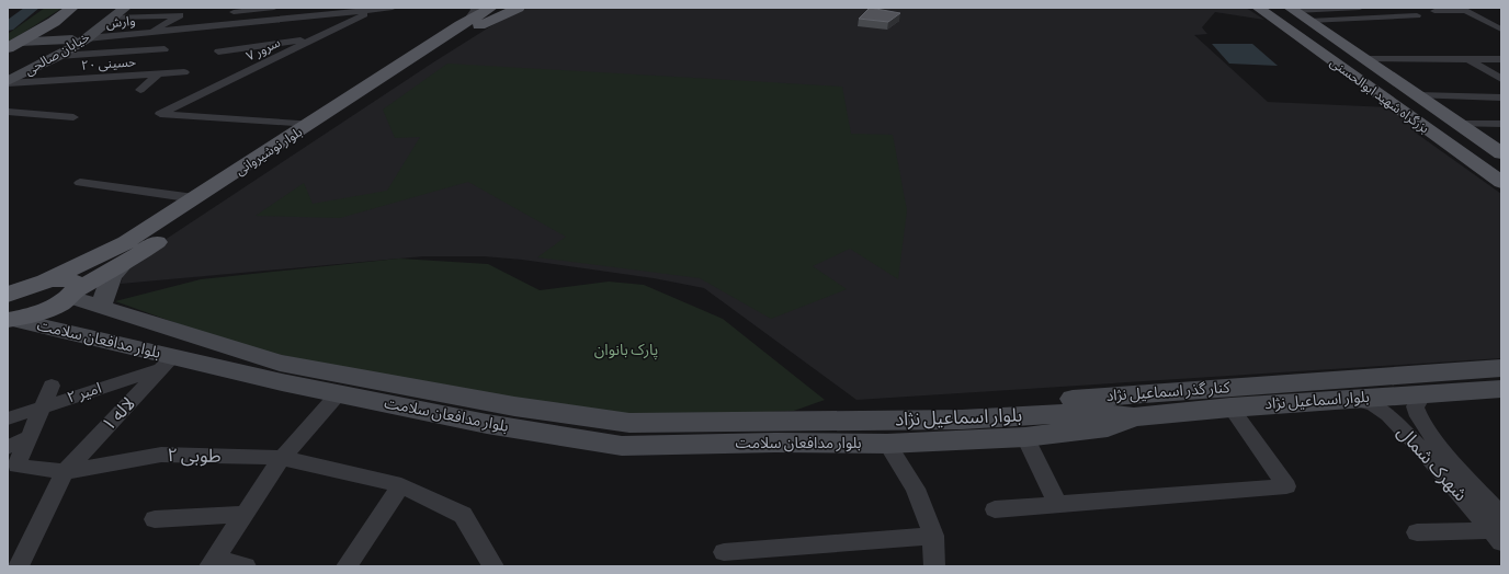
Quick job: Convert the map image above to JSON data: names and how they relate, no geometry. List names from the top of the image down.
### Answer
{
  "streets": {
    "main road": [
      "خيابان صالحی",
      "بزرگراه شهید ابوالحسنی",
      "بلوار نوشیروانی",
      "بلوار مدافعان سلامت",
      "کنار گذر اسماعیل نژاد",
      "بلوار اسماعیل نژاد"
    ],
    "street": [
      "وارش",
      "سرور ۷",
      "حسینی ٢٠",
      "امیر ۲",
      "لاله ۱",
      "طوبی ۲",
      "شهرک شمال"
    ]
  },
  "crossings": [
    ["وارش", "سرور ۷"],
    ["وارش", "خيابان صالحی"],
    ["سرور ۷", "بلوار نوشیروانی"],
    ["خيابان صالحی", "حسینی ٢٠"],
    ["بلوار نوشیروانی", "بلوار مدافعان سلامت"],
    ["بلوار مدافعان سلامت", "کنار گذر اسماعیل نژاد"],
    ["بلوار مدافعان سلامت", "امیر ۲"],
    ["بلوار مدافعان سلامت", "بلوار اسماعیل نژاد"],
    ["بلوار مدافعان سلامت", "لاله ۱"],
    ["کنار گذر اسماعیل نژاد", "بلوار اسماعیل نژاد"],
    ["امیر ۲", "لاله ۱"],
    ["بلوار اسماعیل نژاد", "شهرک شمال"],
    ["لاله ۱", "طوبی ۲"]
  ],
  "parks": ["پارک بانوان"]
}
